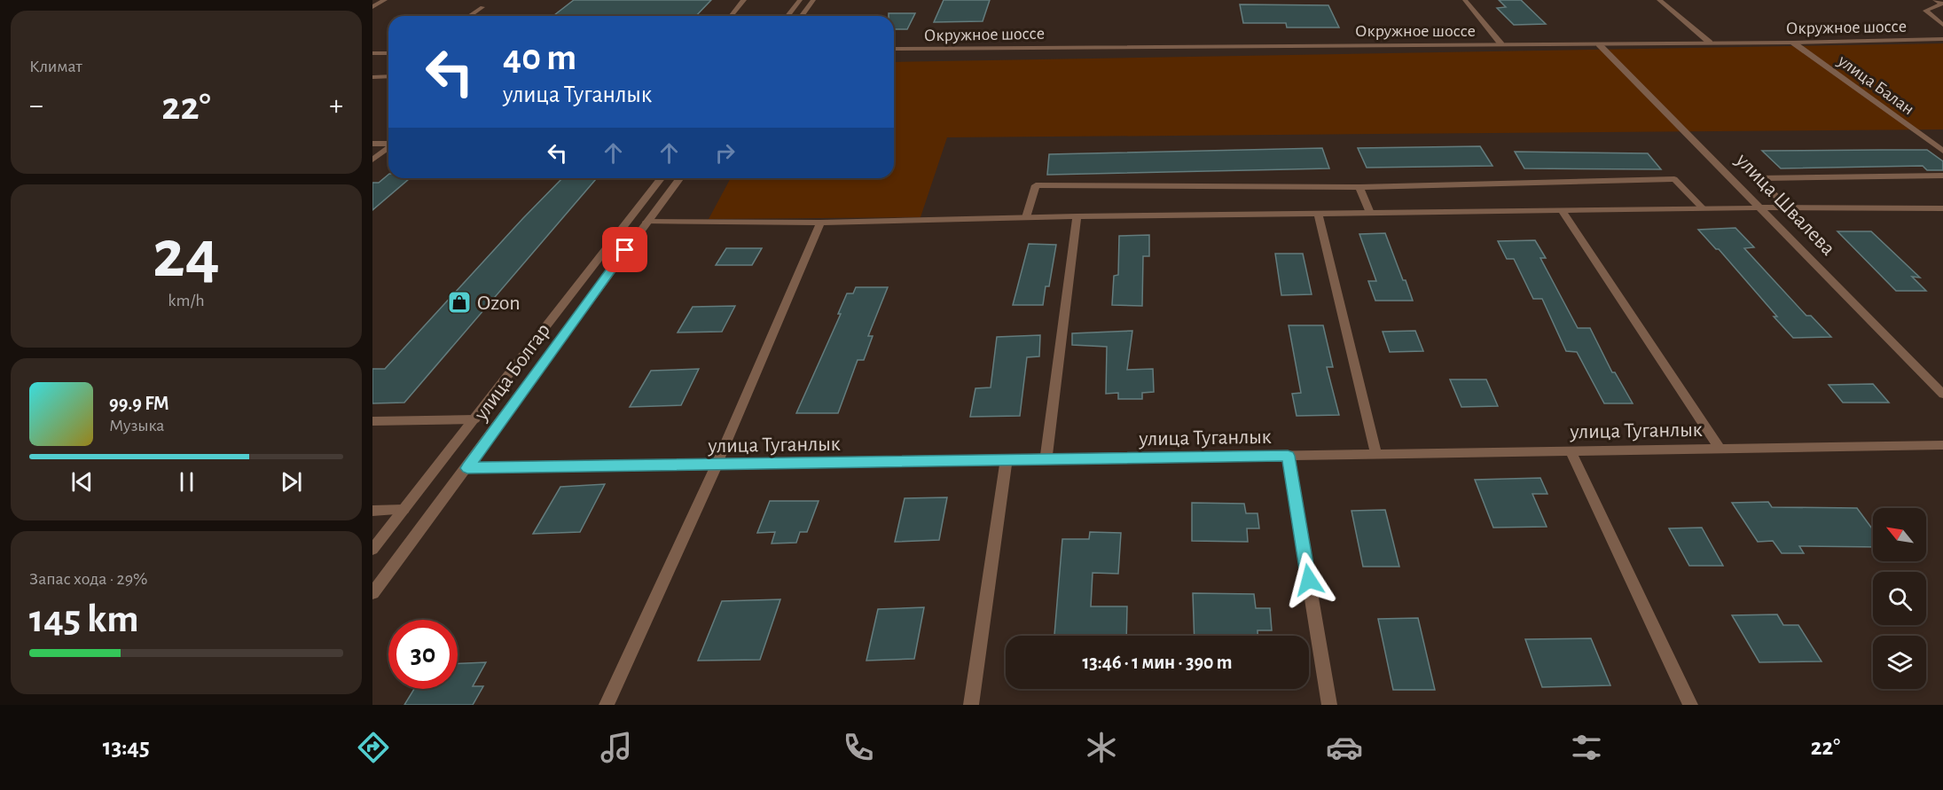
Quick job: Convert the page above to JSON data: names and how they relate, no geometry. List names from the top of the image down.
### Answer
{
  "streets": {
    "street": [
      "Окружное шоссе",
      "улица Балан",
      "улица Швалева",
      "улица Болгар",
      "улица Туганлык"
    ]
  },
  "crossings": [
    ["Окружное шоссе", "улица Балан"],
    ["Окружное шоссе", "улица Швалева"],
    ["улица Болгар", "улица Туганлык"]
  ],
  "places": {
    "shop": ["Ozon"]
  },
  "north": "top left",
  "page": {
    "tile": [
      "Климат",
      ["24", "km/h"],
      ["Запас хода · 29%", "145 km"]
    ],
    "turn": ["40 m", "улица Туганлык"],
    "heat": ["−", "22°", "+"],
    "song": ["99.9 FM", "Музыка"],
    "limit": "30",
    "trip": "13:46 · 1 мин · 390 m",
    "tabs": ["13:45", "22°"]
  }
}
